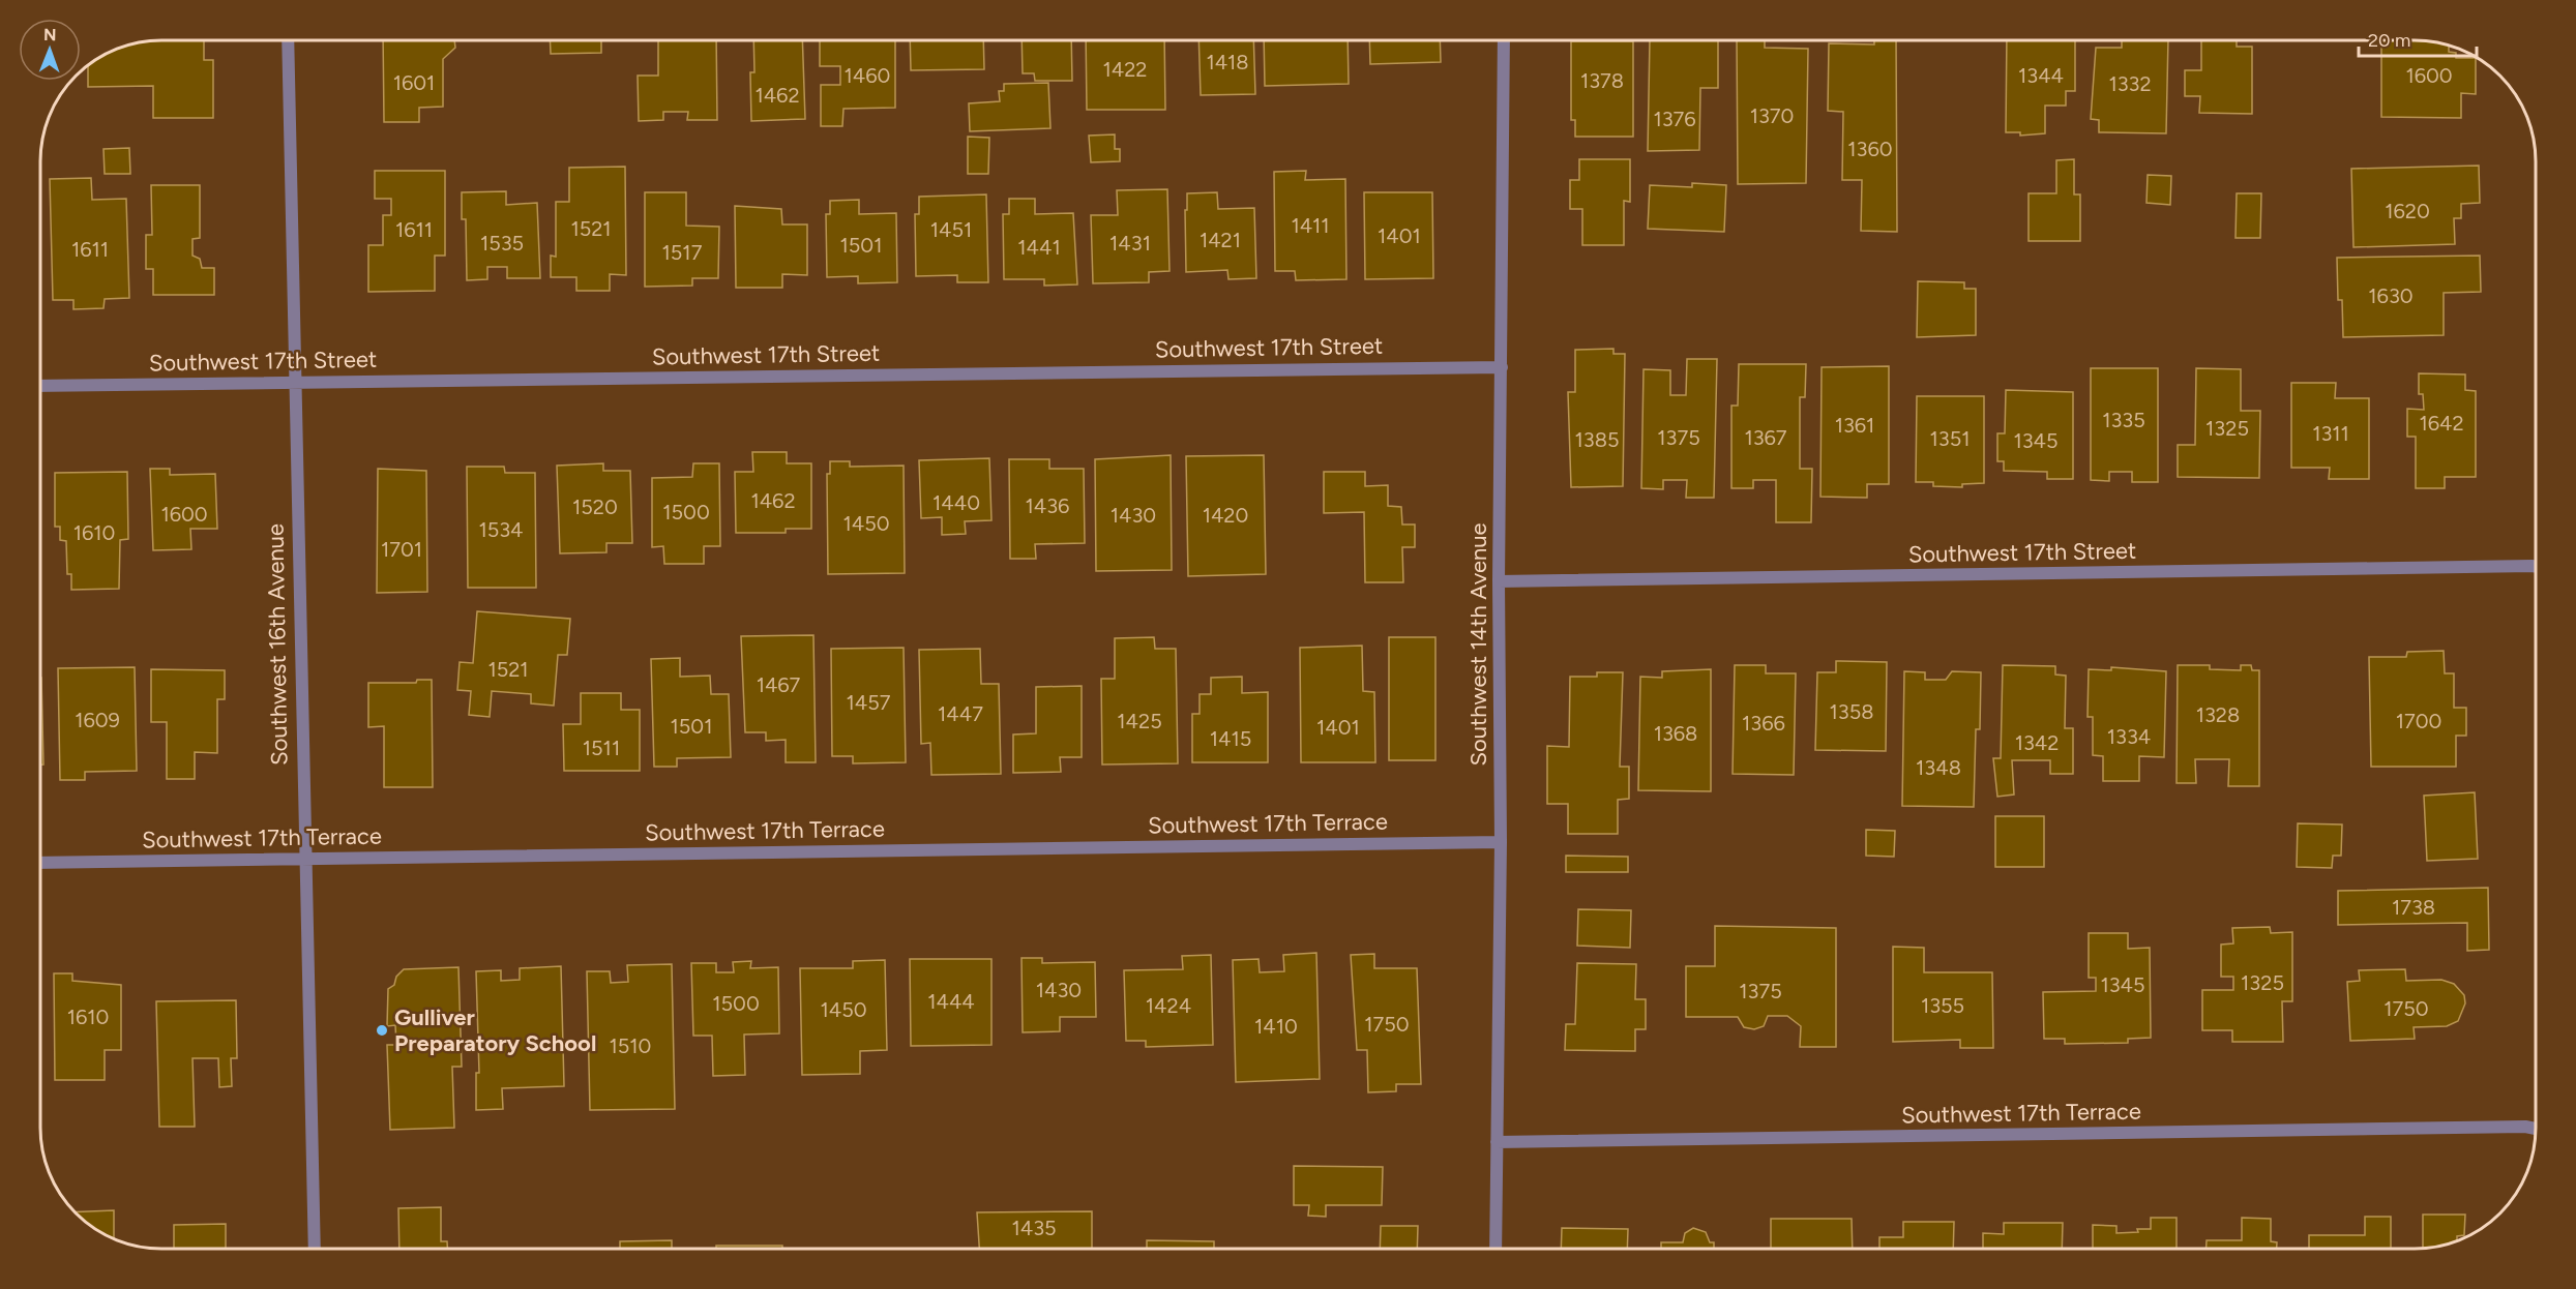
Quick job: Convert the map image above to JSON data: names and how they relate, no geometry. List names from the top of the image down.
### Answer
{
  "streets": {
    "street": [
      "Southwest 17th Street",
      "Southwest 16th Avenue",
      "Southwest 14th Avenue",
      "Southwest 17th Terrace"
    ]
  },
  "crossings": [
    ["Southwest 17th Street", "Southwest 16th Avenue"],
    ["Southwest 17th Street", "Southwest 14th Avenue"],
    ["Southwest 16th Avenue", "Southwest 17th Terrace"],
    ["Southwest 14th Avenue", "Southwest 17th Terrace"]
  ],
  "places": ["Gulliver Preparatory School"],
  "house_numbers": [
    "1418",
    "1422",
    "1460",
    "1344",
    "1600",
    "1378",
    "1601",
    "1332",
    "1462",
    "1370",
    "1376",
    "1360",
    "1620",
    "1411",
    "1521",
    "1611",
    "1451",
    "1401",
    "1421",
    "1535",
    "1431",
    "1501",
    "1441",
    "1611",
    "1517",
    "1630",
    "1335",
    "1642",
    "1361",
    "1325",
    "1311",
    "1375",
    "1367",
    "1351",
    "1385",
    "1345",
    "1462",
    "1440",
    "1436",
    "1520",
    "1500",
    "1600",
    "1430",
    "1420",
    "1450",
    "1534",
    "1610",
    "1701",
    "1521",
    "1467",
    "1457",
    "1358",
    "1447",
    "1328",
    "1609",
    "1425",
    "1700",
    "1366",
    "1501",
    "1401",
    "1368",
    "1334",
    "1415",
    "1342",
    "1511",
    "1348",
    "1738",
    "1325",
    "1345",
    "1430",
    "1375",
    "1444",
    "1500",
    "1424",
    "1355",
    "1750",
    "1450",
    "1610",
    "1750",
    "1410",
    "1510",
    "1435"
  ],
  "scale_bar": "20 m",
  "north": "top"
}
